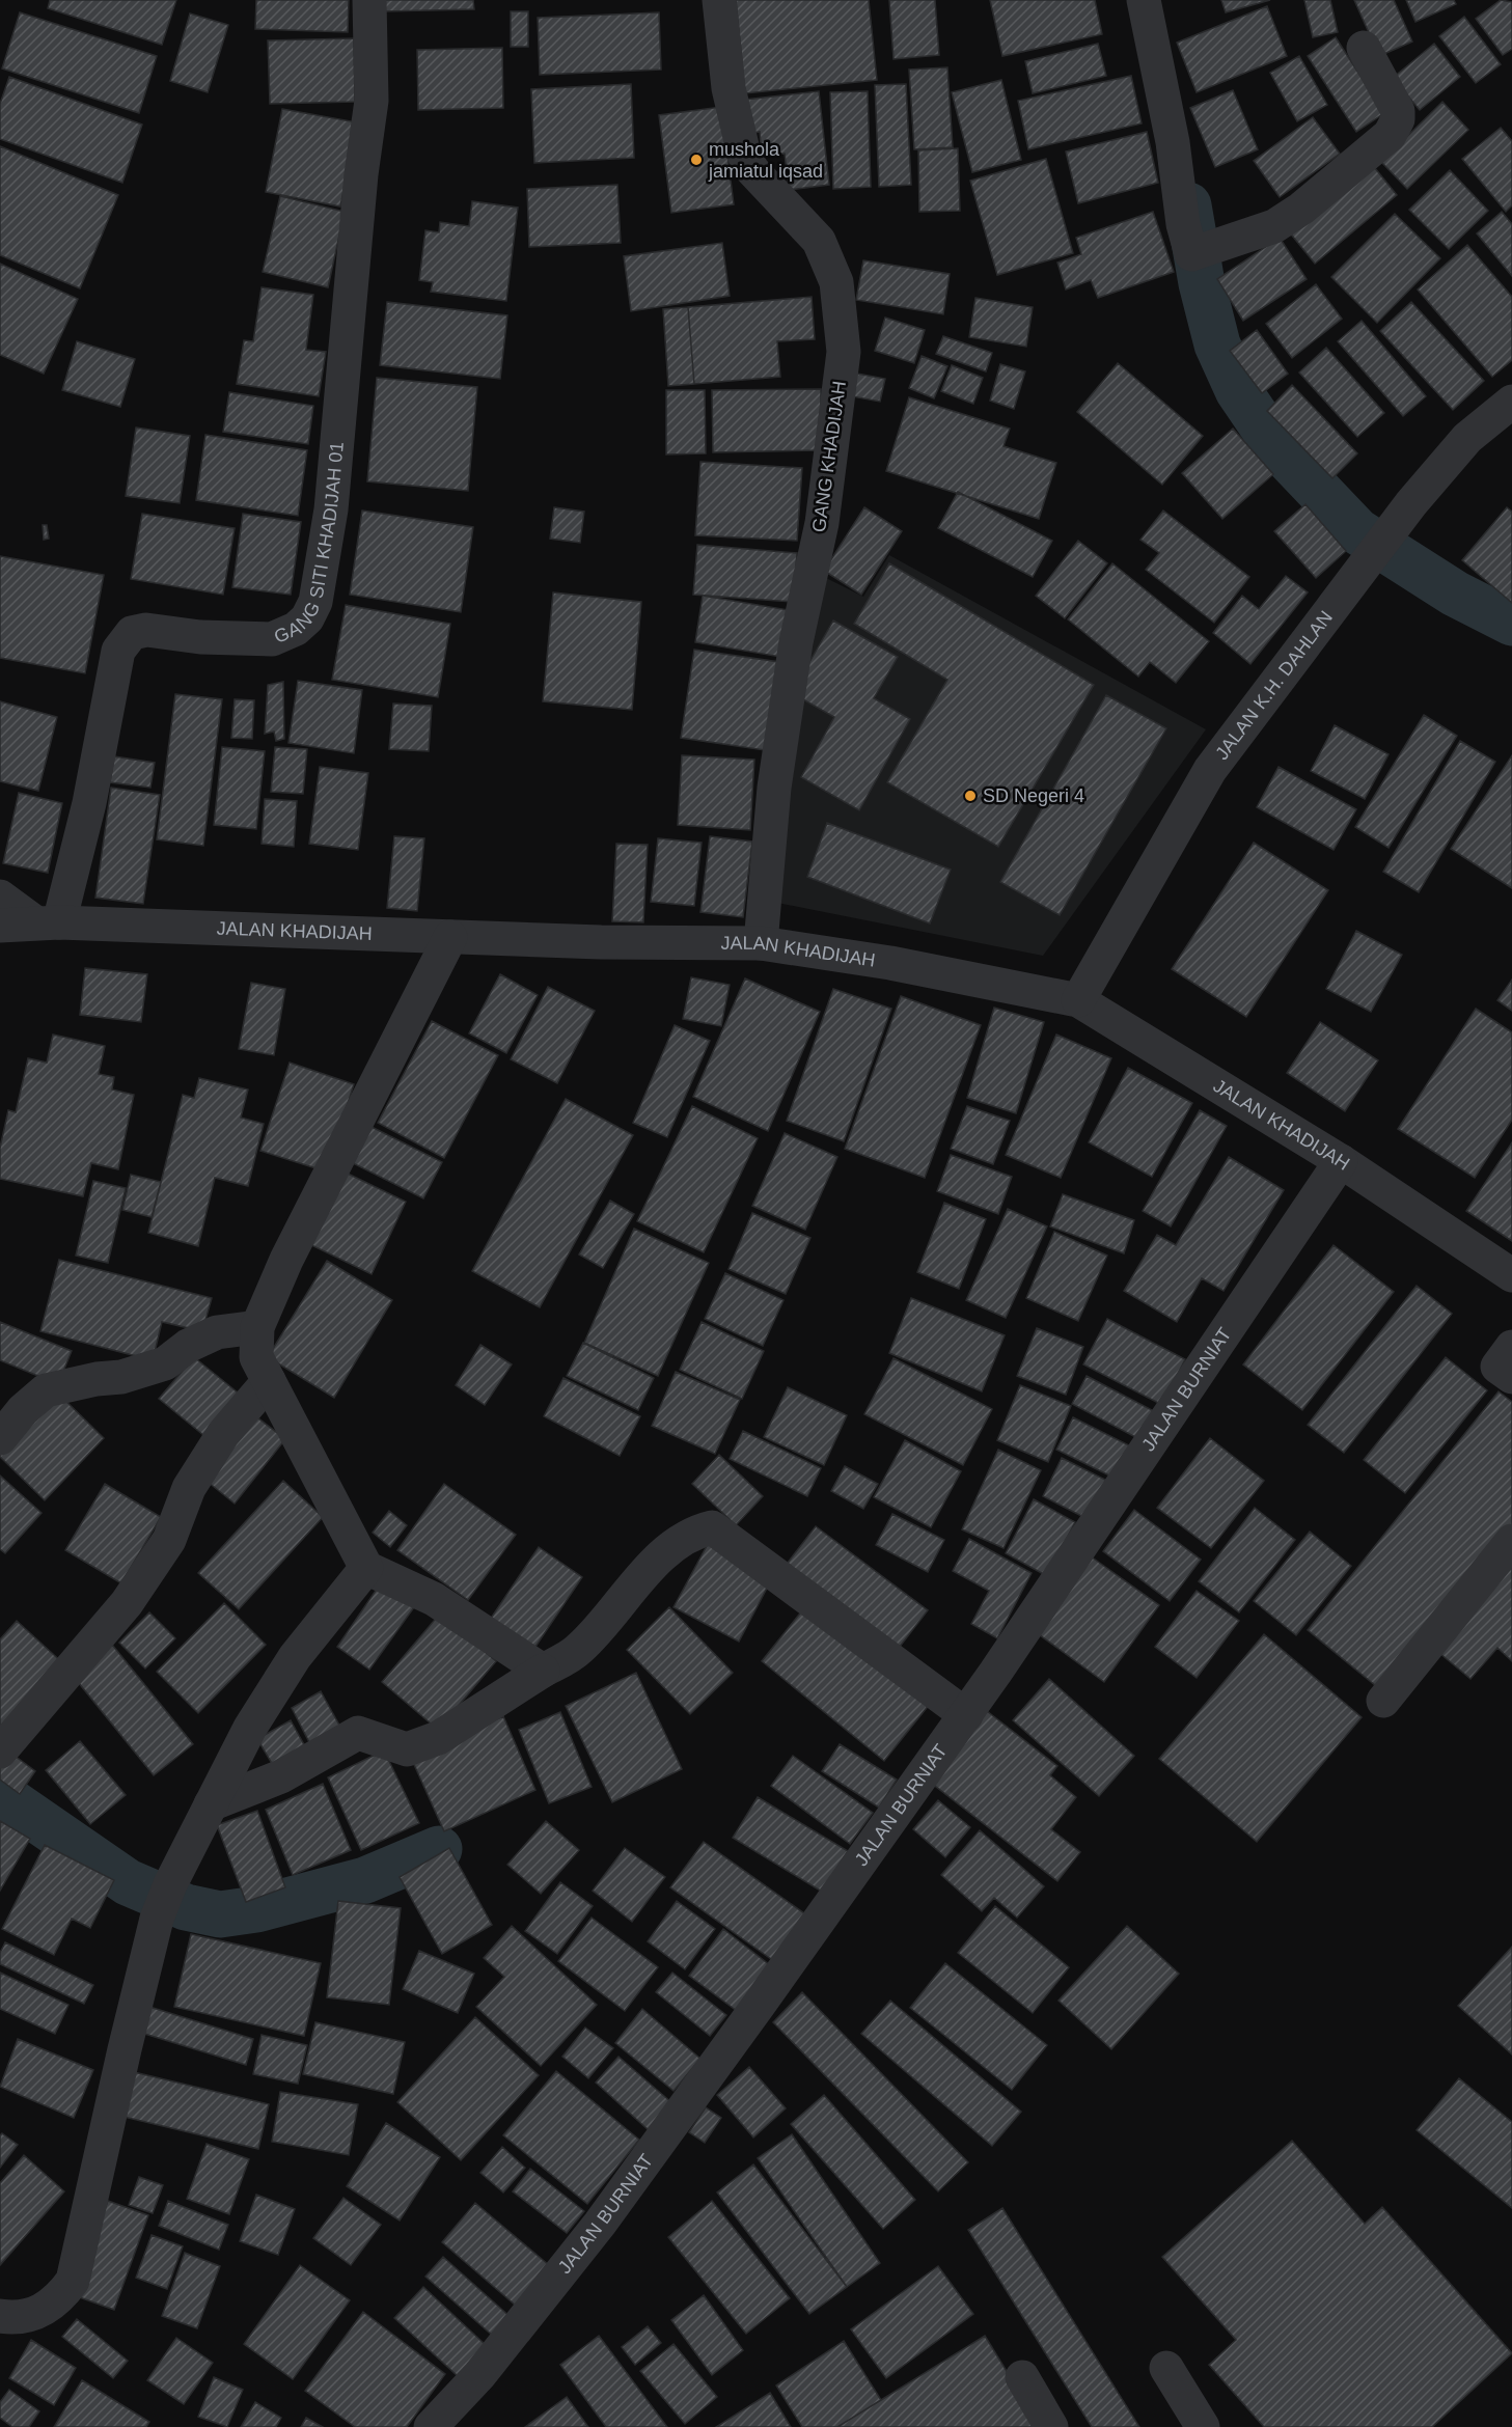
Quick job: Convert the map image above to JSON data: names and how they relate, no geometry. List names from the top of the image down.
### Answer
{
  "streets": {
    "street": [
      "GANG KHADIJAH",
      "GANG SITI KHADIJAH 01",
      "JALAN K.H. DAHLAN",
      "JALAN KHADIJAH",
      "JALAN BURNIAT"
    ]
  },
  "crossings": [
    ["GANG KHADIJAH", "JALAN KHADIJAH"],
    ["GANG SITI KHADIJAH 01", "JALAN KHADIJAH"],
    ["JALAN K.H. DAHLAN", "JALAN KHADIJAH"],
    ["JALAN KHADIJAH", "JALAN BURNIAT"]
  ],
  "places": ["mushola jamiatul iqsad", "SD Negeri 4"]
}
